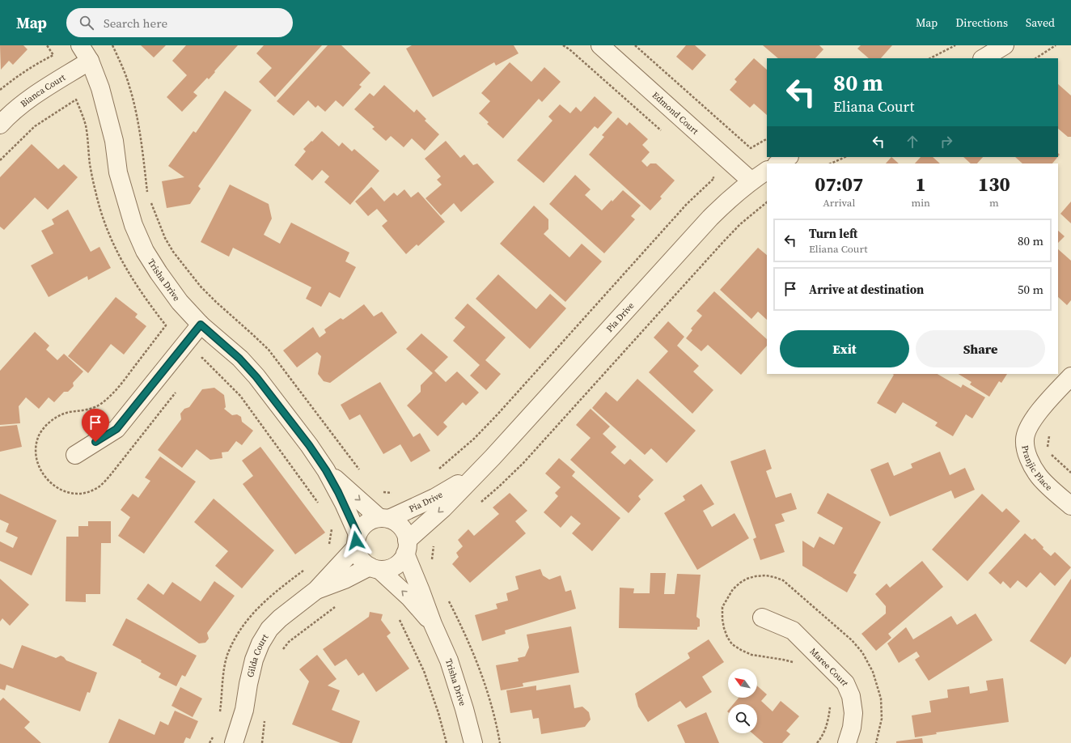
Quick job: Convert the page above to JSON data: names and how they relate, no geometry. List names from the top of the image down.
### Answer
{
  "streets": {
    "street": [
      "Bianca Court",
      "Edmond Court",
      "Trisha Drive",
      "Pia Drive",
      "Pranjic Place",
      "Gilda Court",
      "Maree Court"
    ]
  },
  "crossings": [
    ["Bianca Court", "Trisha Drive"],
    ["Edmond Court", "Pia Drive"],
    ["Trisha Drive", "Pia Drive"],
    ["Trisha Drive", "Gilda Court"],
    ["Pia Drive", "Gilda Court"]
  ],
  "north": "top left",
  "page": {
    "header": "Map",
    "search": "Search here",
    "nav": ["Map", "Directions", "Saved"],
    "turn": ["80 m", "Eliana Court"],
    "eta": [
      "07:07",
      "Arrival",
      "1",
      "min",
      "130",
      "m"
    ],
    "list": [
      {
        "name": "Turn left",
        "note": "Eliana Court",
        "value": "80 m"
      },
      {
        "name": "Arrive at destination",
        "value": "50 m"
      }
    ],
    "buttons": ["Exit", "Share"]
  }
}
